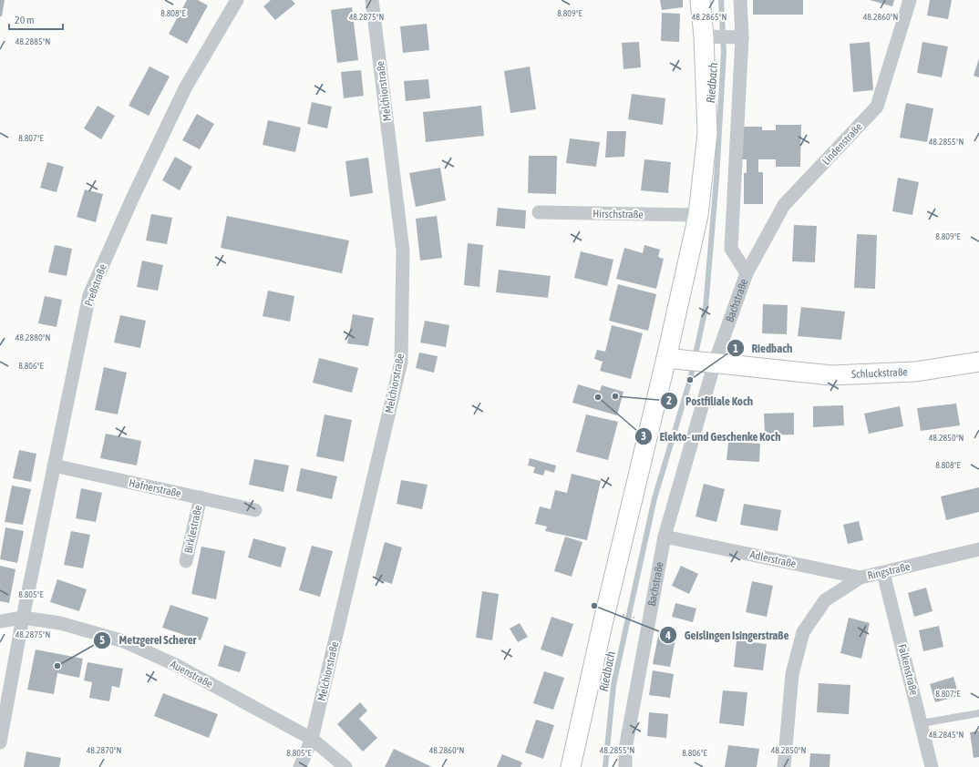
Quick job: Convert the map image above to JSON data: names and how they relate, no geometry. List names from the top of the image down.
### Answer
{
  "streets": {
    "street": [
      "Melchiorstraße",
      "Lindenstraße",
      "Hirschstraße",
      "Preßstraße",
      "Bachstraße",
      "Schluckstraße",
      "Hafnerstraße",
      "Birklestraße",
      "Adlerstraße",
      "Ringstraße",
      "Falkenstraße",
      "Auenstraße"
    ]
  },
  "crossings": [
    ["Melchiorstraße", "Auenstraße"],
    ["Lindenstraße", "Bachstraße"],
    ["Preßstraße", "Hafnerstraße"],
    ["Preßstraße", "Auenstraße"],
    ["Bachstraße", "Schluckstraße"],
    ["Bachstraße", "Adlerstraße"],
    ["Hafnerstraße", "Birklestraße"],
    ["Adlerstraße", "Ringstraße"],
    ["Ringstraße", "Falkenstraße"]
  ],
  "water": ["Riedbach"],
  "places": [
    "Riedbach",
    "Postfiliale Koch",
    "Elekto- und Geschenke Koch",
    "Geislingen Isingerstraße",
    "Metzgerei Scherer"
  ],
  "scale_bar": "20 m",
  "coordinates": [
    "8.808°E",
    "8.809°E",
    "48.2875°N",
    "48.2865°N",
    "48.2860°N",
    "48.2885°N",
    "8.807°E",
    "48.2855°N",
    "48.2880°N",
    "8.806°E",
    "48.2850°N",
    "8.805°E",
    "48.2845°N",
    "48.2870°N"
  ]
}
